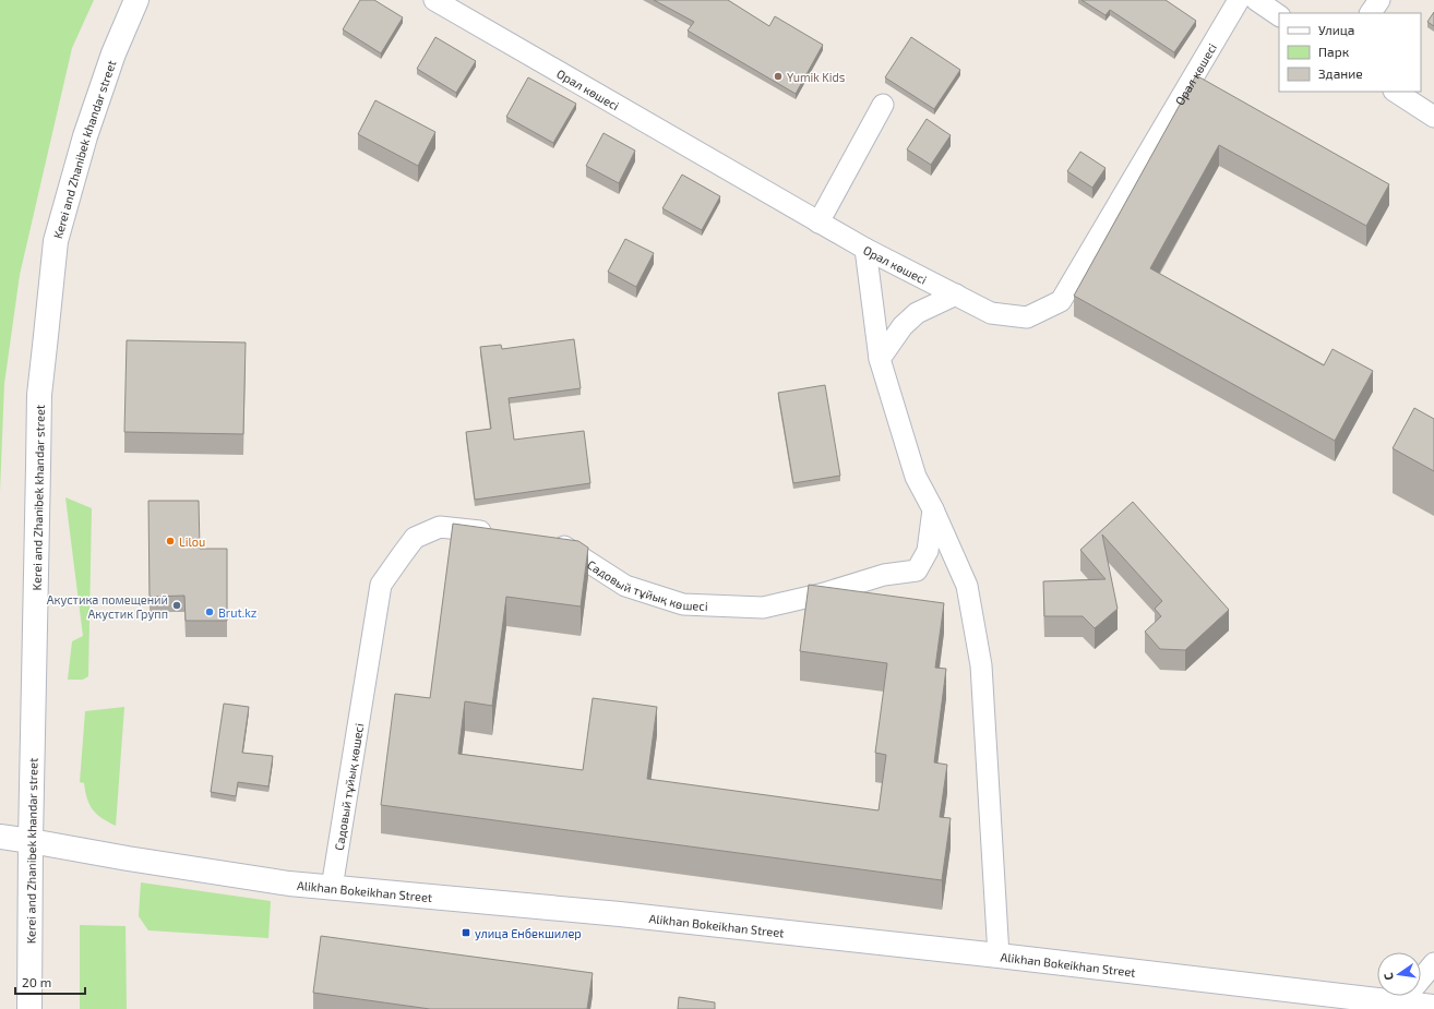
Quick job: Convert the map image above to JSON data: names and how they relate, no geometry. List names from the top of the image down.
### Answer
{
  "streets": {
    "street": [
      "Орал көшесі",
      "Kerei and Zhanibek khandar street",
      "Садовый тұйық көшесі",
      "Alikhan Bokeikhan Street"
    ]
  },
  "crossings": [
    ["Kerei and Zhanibek khandar street", "Alikhan Bokeikhan Street"],
    ["Садовый тұйық көшесі", "Alikhan Bokeikhan Street"]
  ],
  "places": {
    "other": [
      "Yumik Kids",
      "Lilou",
      "Акустика помещений Акустик Групп",
      "Brut.kz"
    ],
    "transit": ["улица Енбекшилер"]
  },
  "legend": ["Улица", "Парк", "Здание"],
  "scale_bar": "20 m",
  "north": "left"
}
